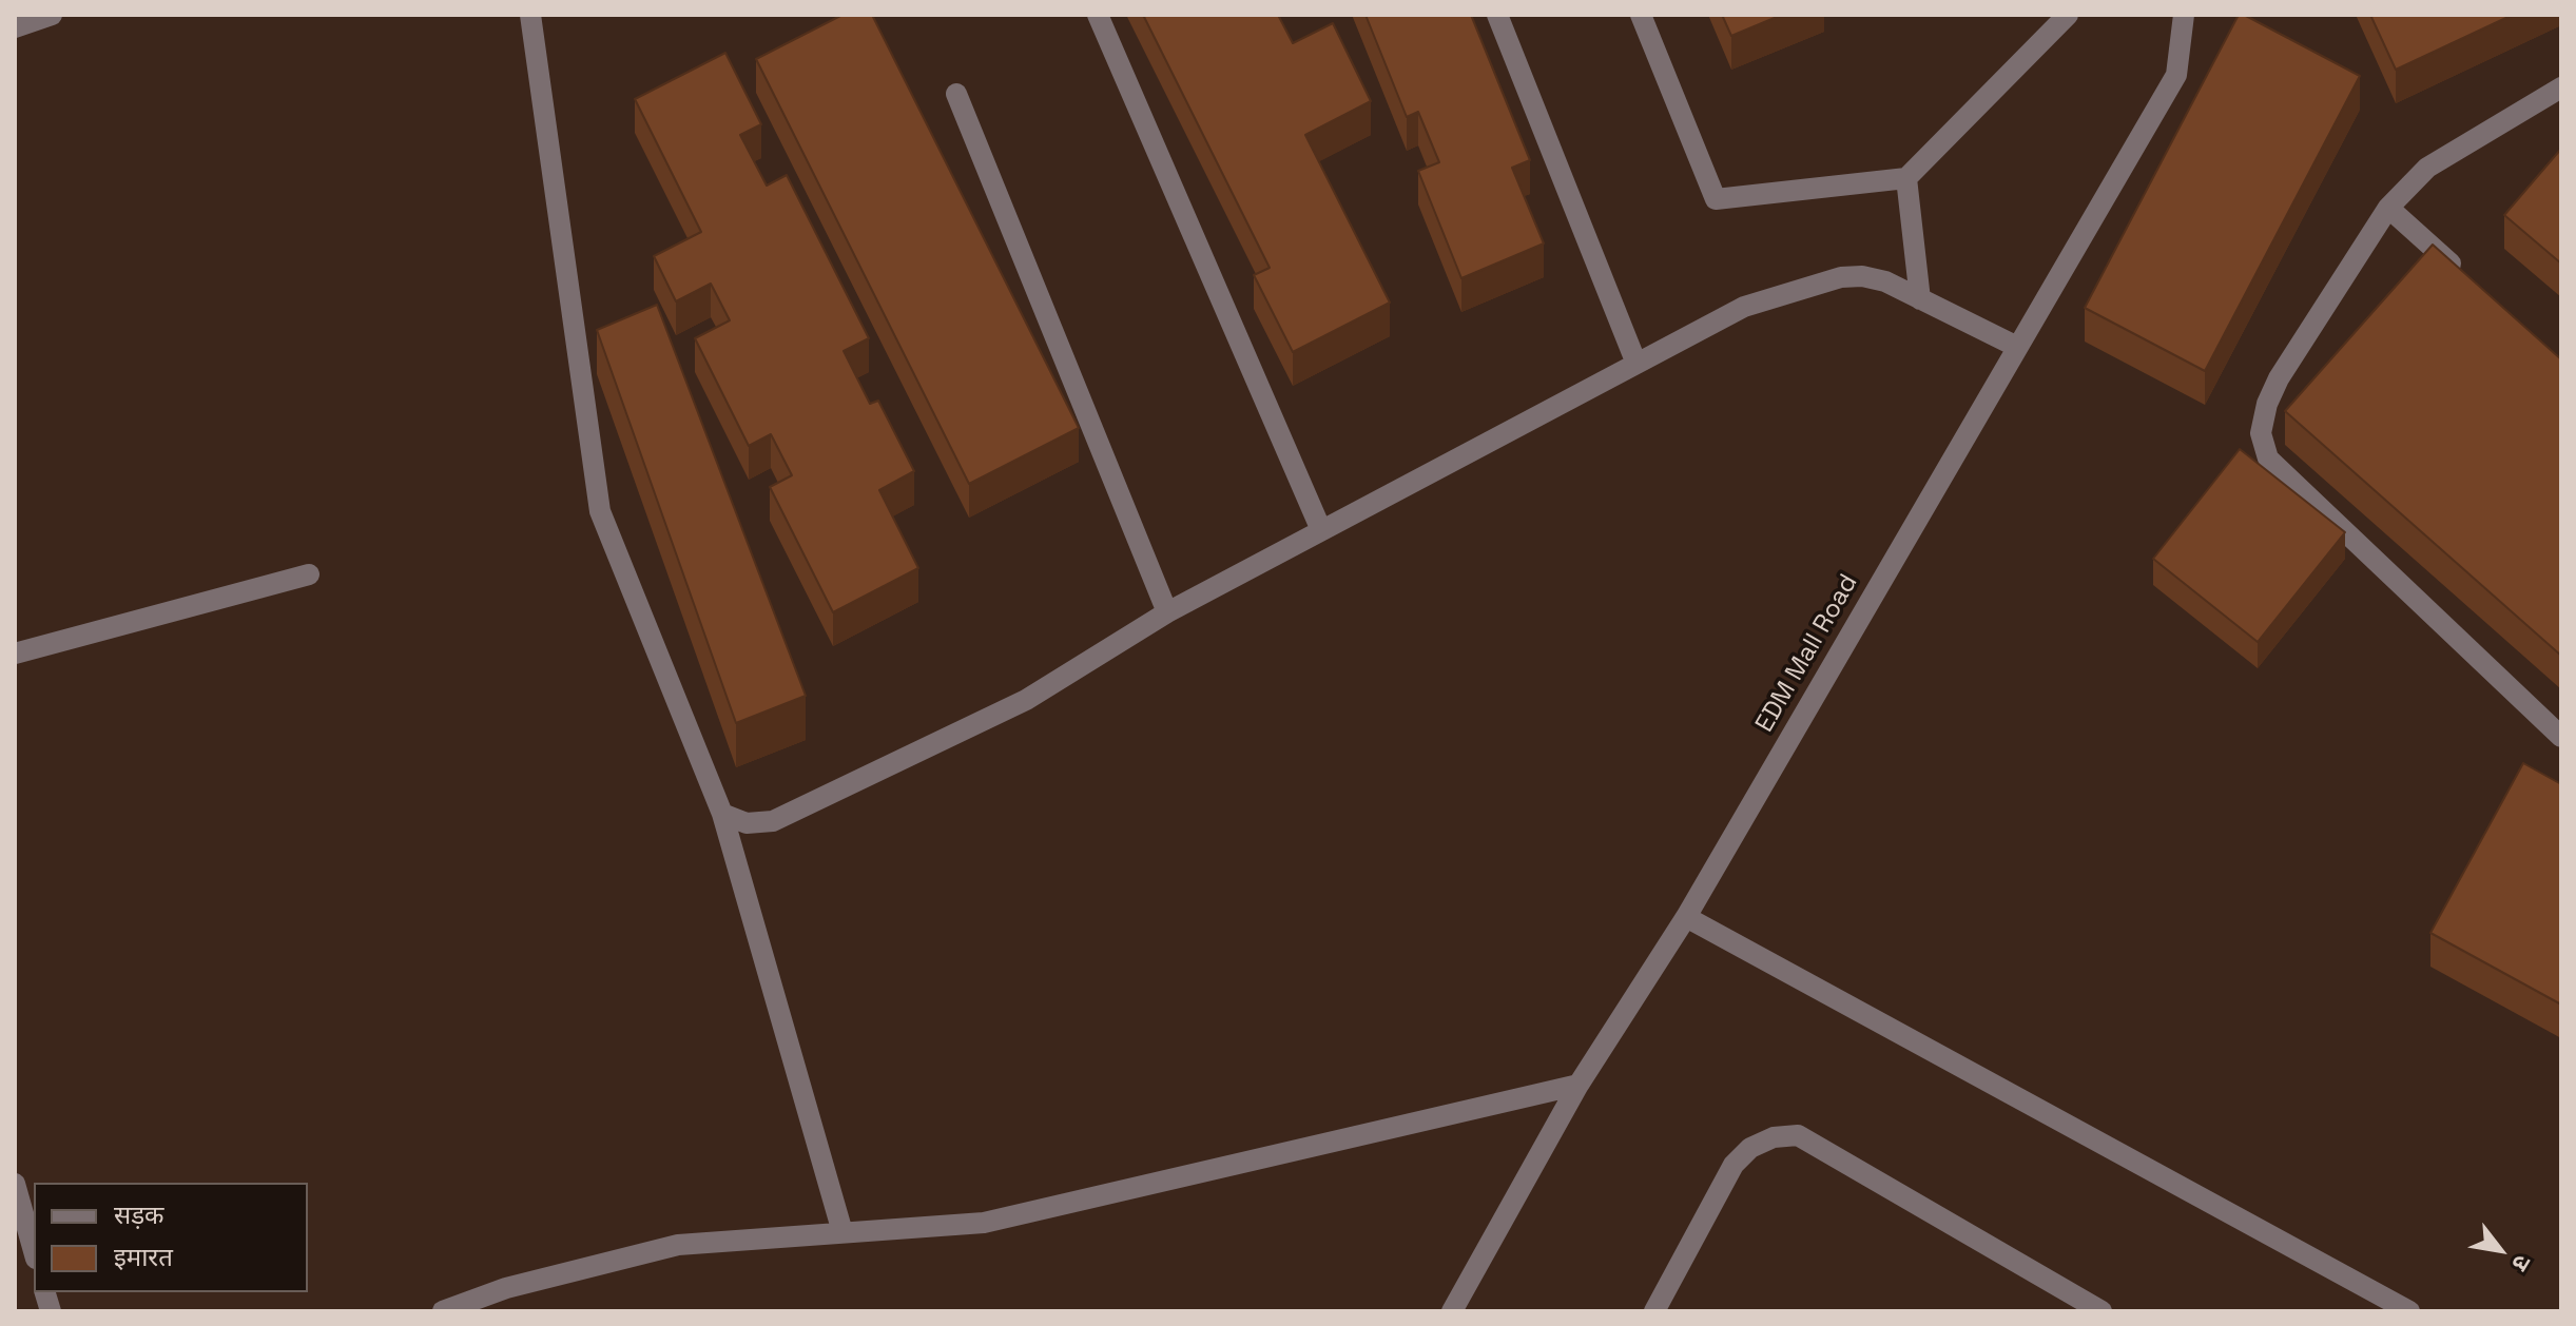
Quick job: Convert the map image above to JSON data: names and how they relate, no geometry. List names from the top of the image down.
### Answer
{
  "streets": {
    "street": ["EDM Mall Road"]
  },
  "legend": ["सड़क", "इमारत"],
  "north": "bottom right"
}
